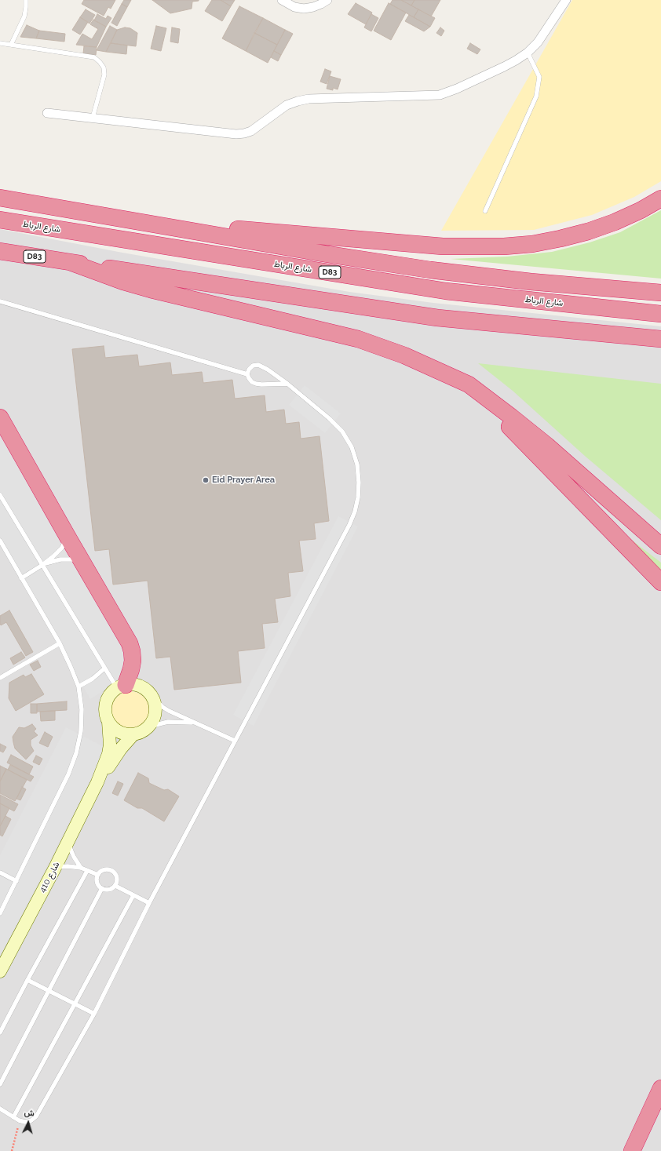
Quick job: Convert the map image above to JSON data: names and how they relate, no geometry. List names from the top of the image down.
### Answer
{
  "streets": {
    "highway": ["شارع الرباط", "D83"],
    "street": ["شارع 410"]
  },
  "places": ["Eid Prayer Area"],
  "north": "top"
}
